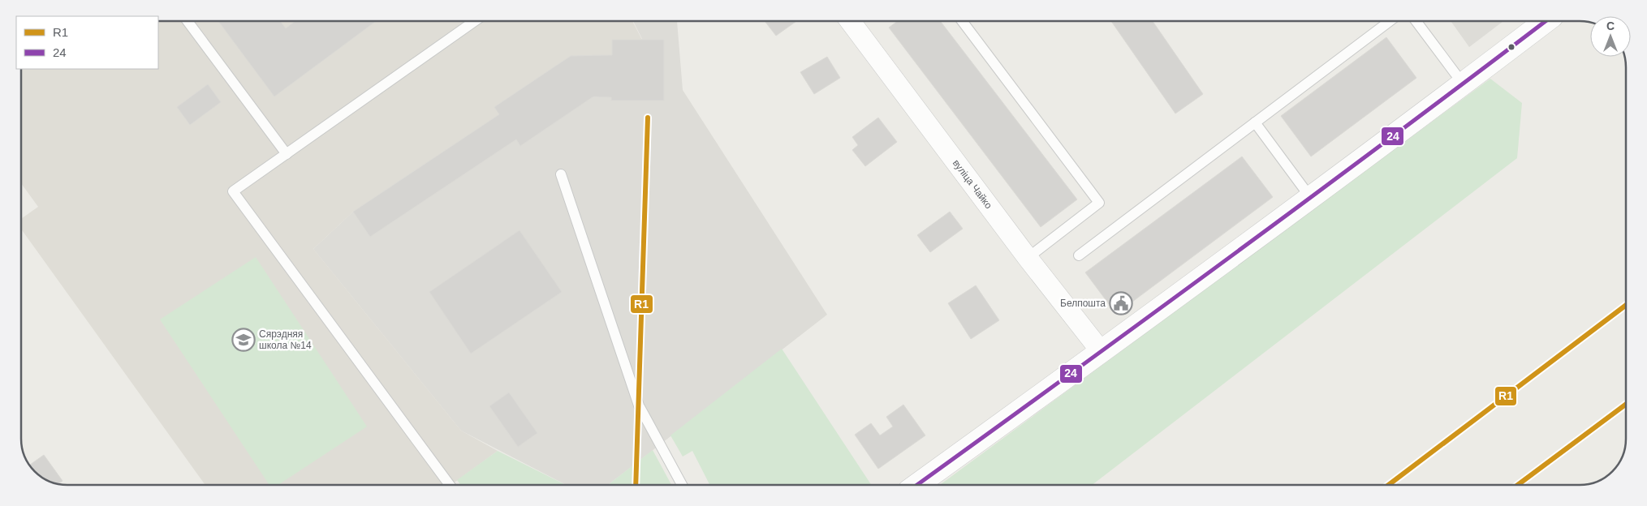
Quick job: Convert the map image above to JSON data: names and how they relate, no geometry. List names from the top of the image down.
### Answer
{
  "streets": {
    "street": ["вуліца Чайко"]
  },
  "places": {
    "public building": ["Белпошта"],
    "school or university": ["Сярэдняя школа №14"]
  },
  "lines": ["transit line 24", "transit line R1"],
  "legend": ["R1", "24"],
  "north": "top"
}
